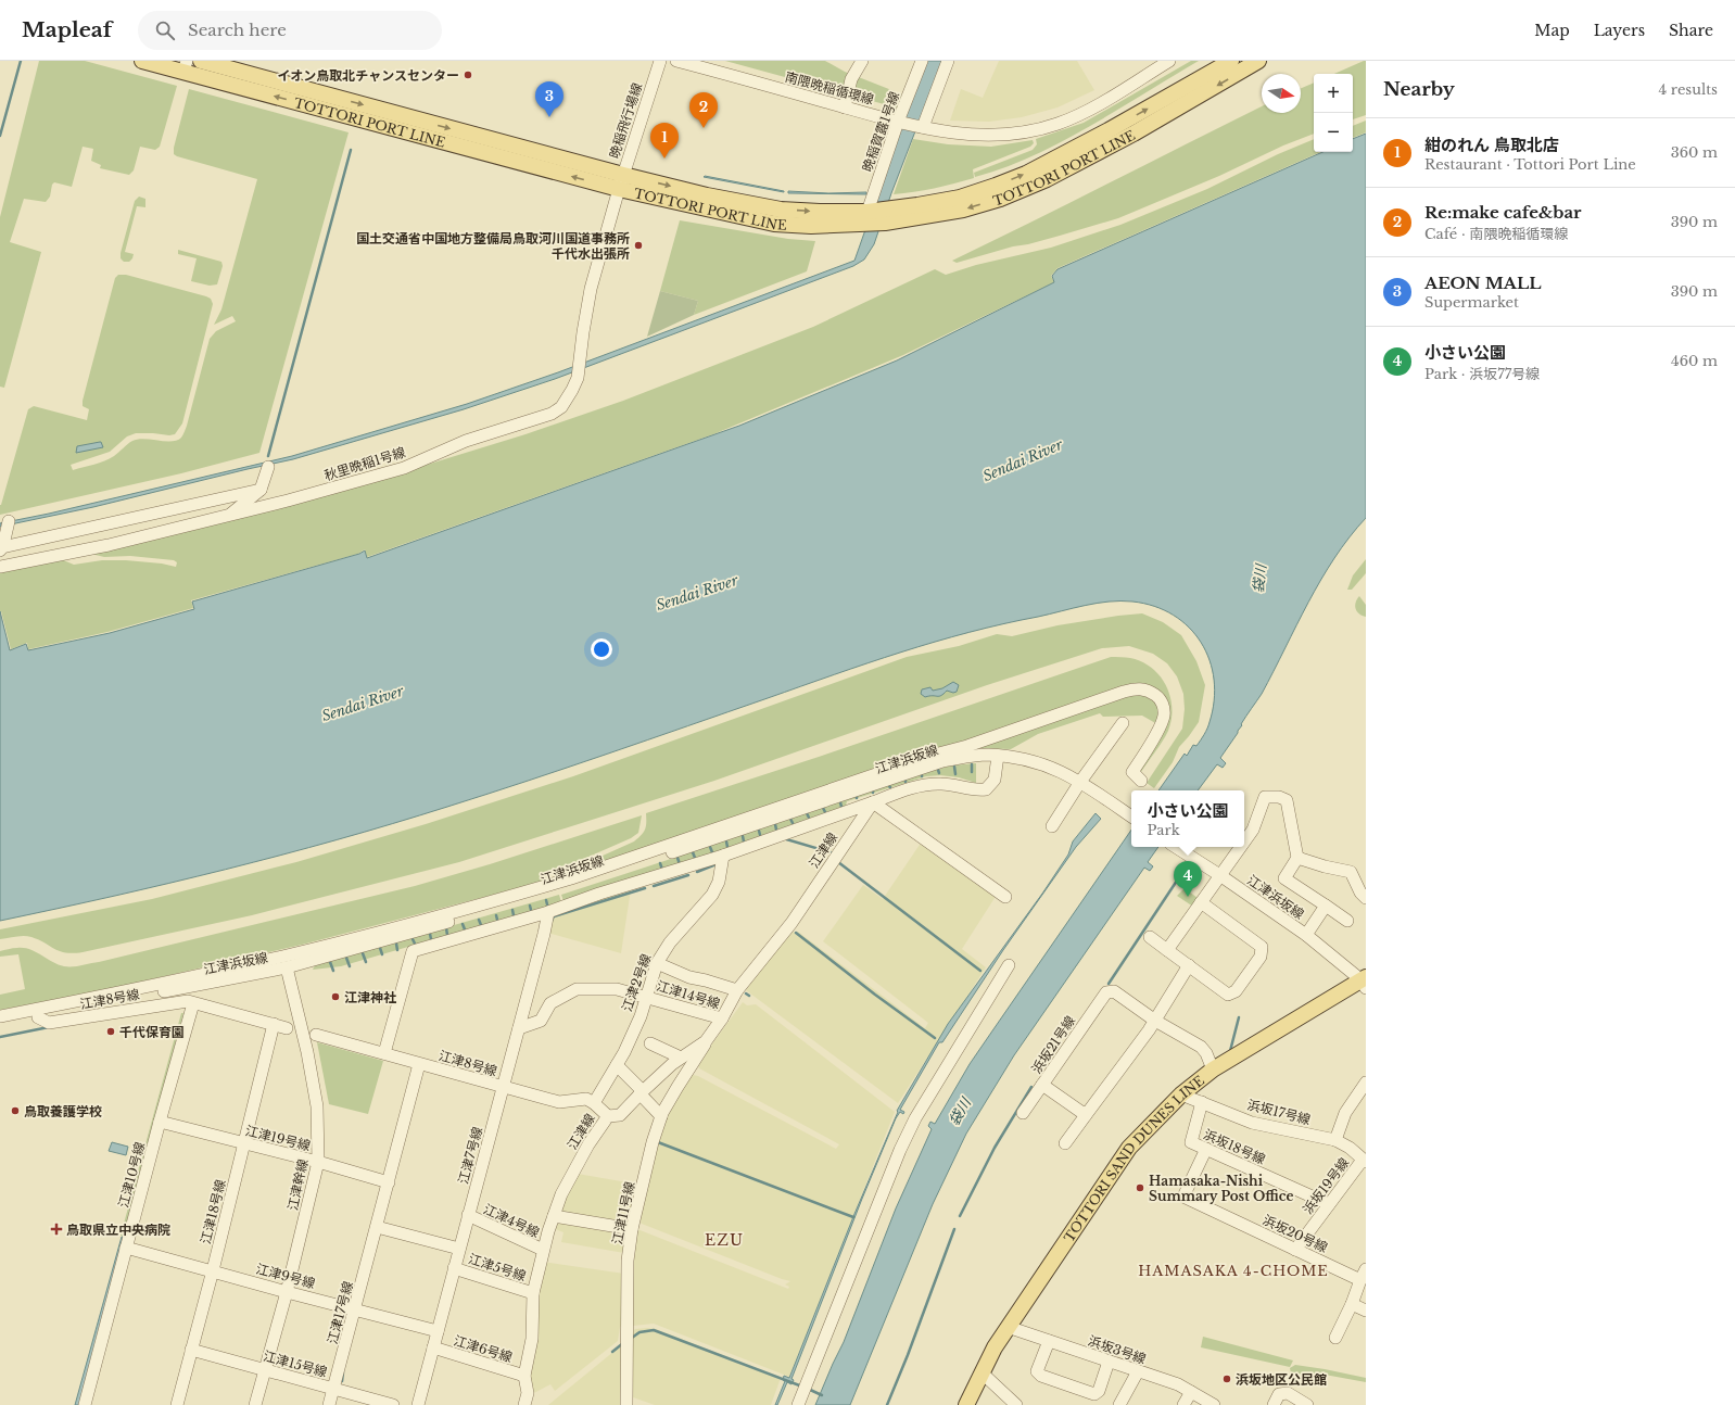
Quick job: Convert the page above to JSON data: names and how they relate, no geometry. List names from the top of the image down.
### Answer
{
  "streets": {
    "main road": ["TOTTORI PORT LINE", "TOTTORI SAND DUNES LINE"],
    "street": [
      "南隈晩稲循環線",
      "晩稲飛行場線",
      "晩稲賀露1号線",
      "秋里晩稲1号線",
      "江津浜坂線",
      "江津線",
      "江津2号線",
      "江津14号線",
      "江津8号線",
      "浜坂21号線",
      "浜坂17号線",
      "江津19号線",
      "浜坂18号線",
      "江津7号線",
      "江津10号線",
      "江津幹線",
      "浜坂19号線",
      "江津18号線",
      "江津11号線",
      "江津4号線",
      "浜坂20号線",
      "江津5号線",
      "江津9号線",
      "江津17号線",
      "江津6号線",
      "浜坂3号線",
      "江津15号線"
    ]
  },
  "crossings": [
    ["南隈晩稲循環線", "晩稲賀露1号線"],
    ["晩稲飛行場線", "TOTTORI PORT LINE"],
    ["晩稲飛行場線", "秋里晩稲1号線"],
    ["TOTTORI PORT LINE", "晩稲賀露1号線"],
    ["TOTTORI PORT LINE", "秋里晩稲1号線"],
    ["江津浜坂線", "江津8号線"],
    ["江津浜坂線", "TOTTORI SAND DUNES LINE"],
    ["江津浜坂線", "江津幹線"],
    ["江津線", "江津2号線"],
    ["江津線", "江津14号線"],
    ["江津線", "江津8号線"],
    ["江津線", "江津7号線"],
    ["江津線", "江津11号線"],
    ["江津線", "江津4号線"],
    ["江津線", "江津5号線"],
    ["江津線", "江津6号線"],
    ["江津2号線", "江津14号線"],
    ["江津2号線", "江津8号線"],
    ["江津14号線", "江津7号線"],
    ["江津8号線", "江津7号線"],
    ["江津8号線", "江津10号線"],
    ["江津8号線", "江津18号線"],
    ["浜坂21号線", "TOTTORI SAND DUNES LINE"],
    ["浜坂17号線", "浜坂18号線"],
    ["浜坂17号線", "TOTTORI SAND DUNES LINE"],
    ["浜坂17号線", "浜坂19号線"],
    ["江津19号線", "江津10号線"],
    ["江津19号線", "江津幹線"],
    ["江津19号線", "江津18号線"],
    ["江津19号線", "江津17号線"],
    ["浜坂18号線", "浜坂19号線"],
    ["浜坂18号線", "浜坂20号線"],
    ["江津7号線", "江津4号線"],
    ["江津7号線", "江津5号線"],
    ["江津7号線", "江津9号線"],
    ["江津7号線", "江津6号線"],
    ["TOTTORI SAND DUNES LINE", "浜坂3号線"],
    ["江津10号線", "江津9号線"],
    ["江津幹線", "江津9号線"],
    ["江津幹線", "江津15号線"],
    ["浜坂19号線", "浜坂20号線"],
    ["江津18号線", "江津9号線"],
    ["江津18号線", "江津15号線"],
    ["江津9号線", "江津17号線"],
    ["江津17号線", "江津15号線"]
  ],
  "districts": ["EZU", "HAMASAKA 4-CHOME"],
  "water": ["Sendai River", "袋川"],
  "places": {
    "other": [
      "イオン鳥取北チャンスセンター",
      "国土交通省中国地方整備局鳥取河川国道事務所 千代水出張所",
      "江津神社",
      "千代保育園",
      "鳥取養護学校",
      "Hamasaka-Nishi Summary Post Office",
      "浜坂地区公民館"
    ],
    "health": ["鳥取県立中央病院"]
  },
  "north": "right",
  "page": {
    "header": "Mapleaf",
    "search": "Search here",
    "nav": ["Map", "Layers", "Share"],
    "heading": ["Nearby", "4 results"],
    "map_buttons": ["+", "−"],
    "pins": [
      "3",
      "2",
      "1",
      "4"
    ],
    "list": [
      {
        "mark": "1",
        "name": "紺のれん 鳥取北店",
        "note": "Restaurant · Tottori Port Line",
        "value": "360 m"
      },
      {
        "mark": "2",
        "name": "Re:make cafe&bar",
        "note": "Café · 南隈晩稲循環線",
        "value": "390 m"
      },
      {
        "mark": "3",
        "name": "AEON MALL",
        "note": "Supermarket",
        "value": "390 m"
      },
      {
        "mark": "4",
        "name": "小さい公園",
        "note": "Park · 浜坂77号線",
        "value": "460 m"
      }
    ],
    "popup": ["小さい公園", "Park"]
  }
}
